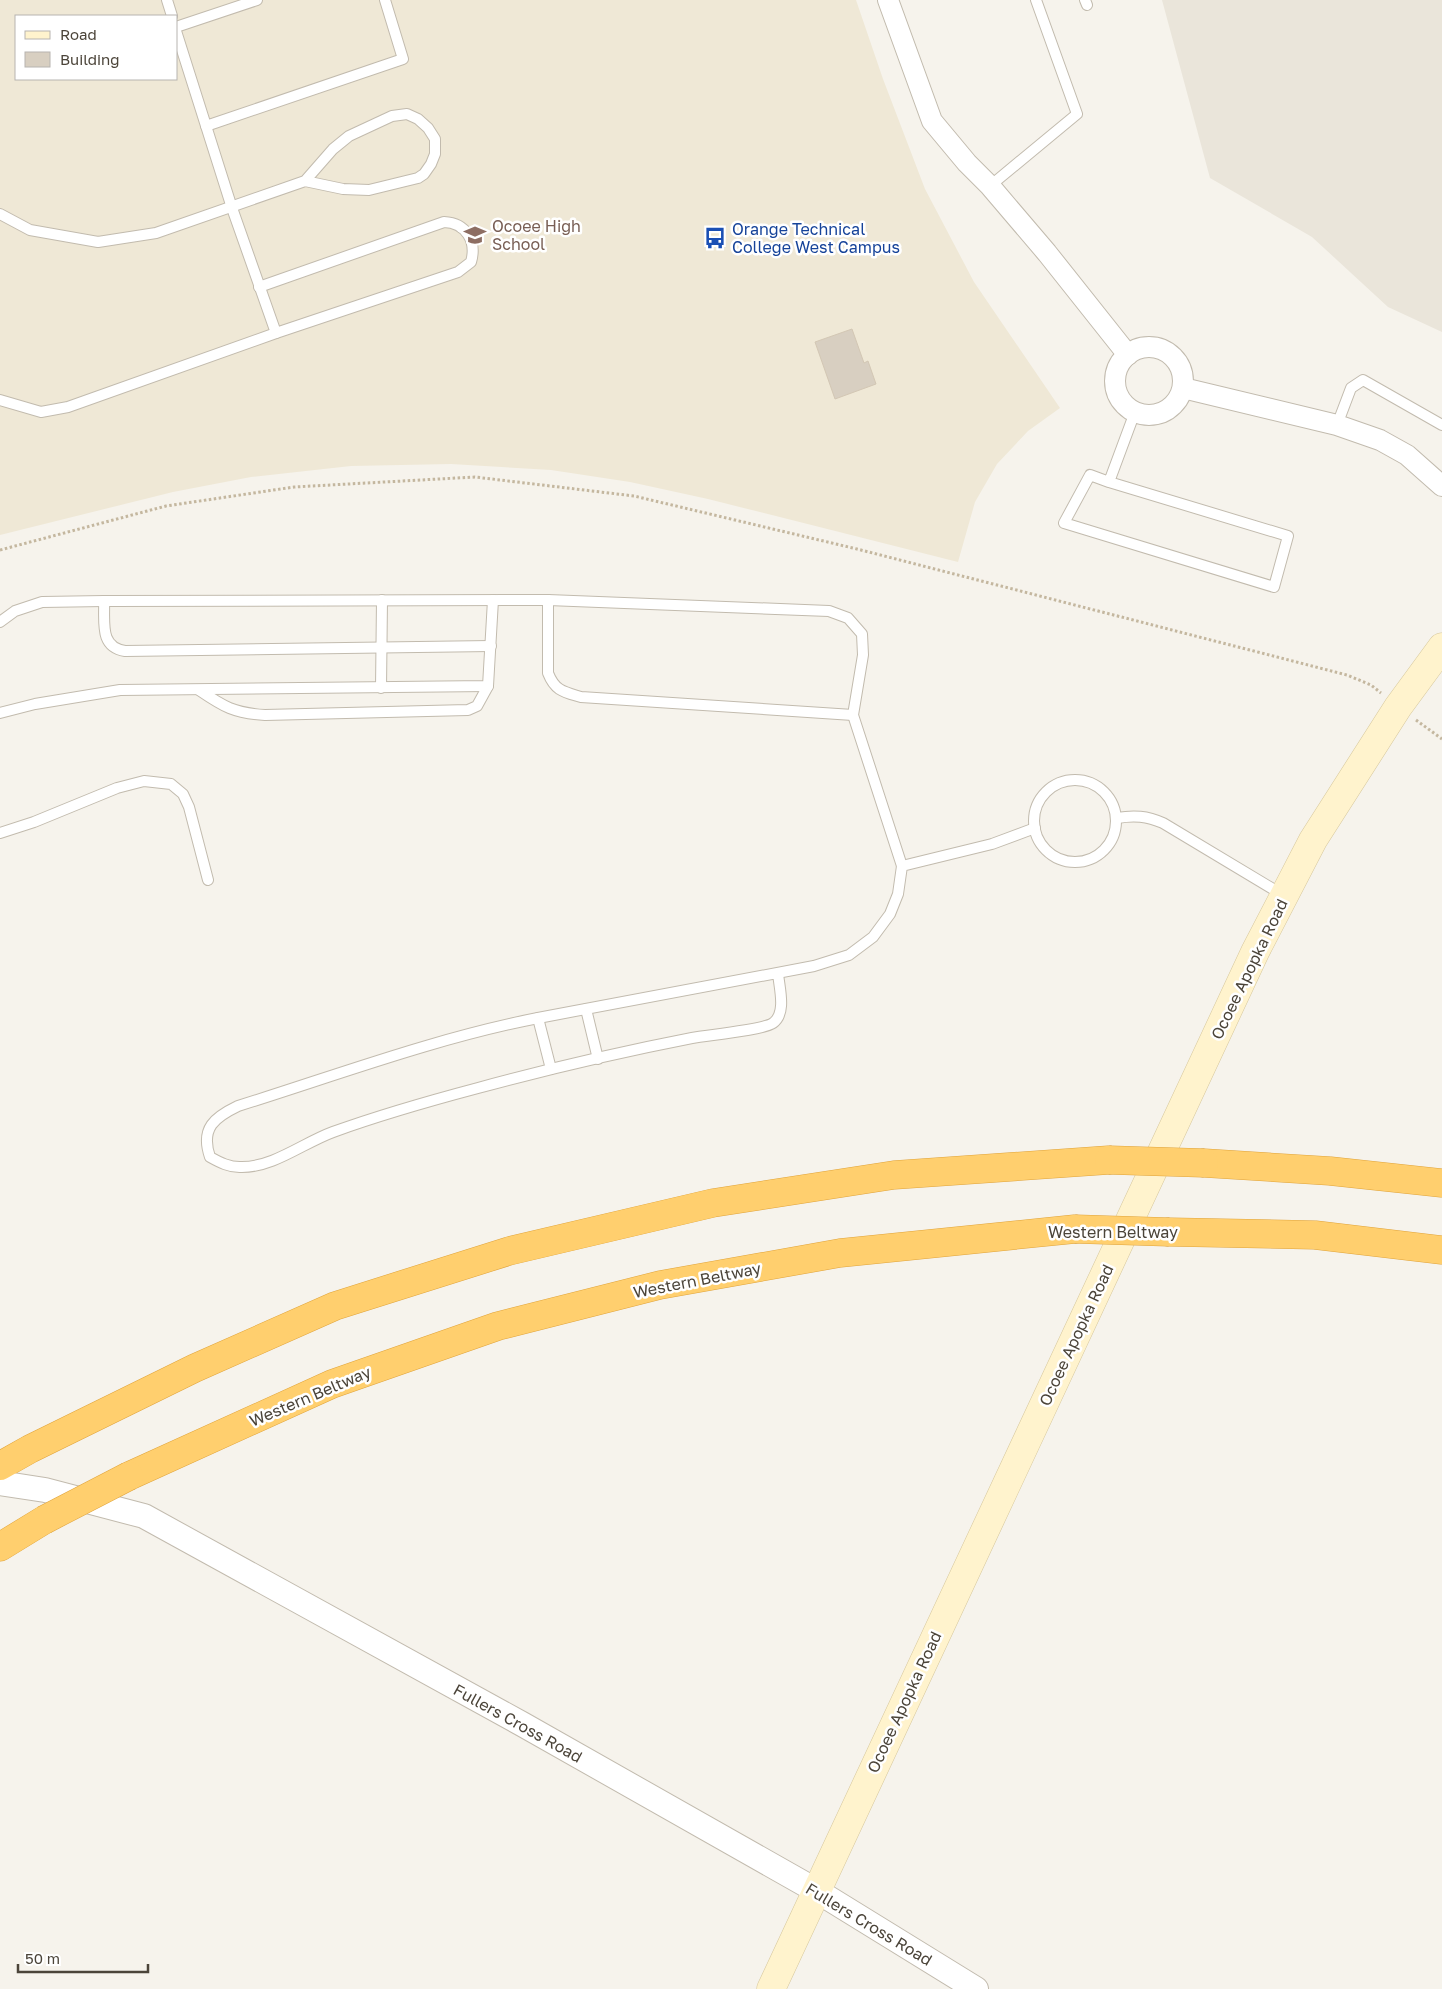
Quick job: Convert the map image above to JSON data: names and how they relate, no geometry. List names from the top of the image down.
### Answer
{
  "streets": {
    "highway": ["Western Beltway"],
    "main road": ["Ocoee Apopka Road"],
    "street": ["Fullers Cross Road"]
  },
  "crossings": [
    ["Ocoee Apopka Road", "Fullers Cross Road"]
  ],
  "places": {
    "school or university": ["Ocoee High School"],
    "bus stop": ["Orange Technical College West Campus"]
  },
  "legend": ["Road", "Building"],
  "scale_bar": "50 m"
}
